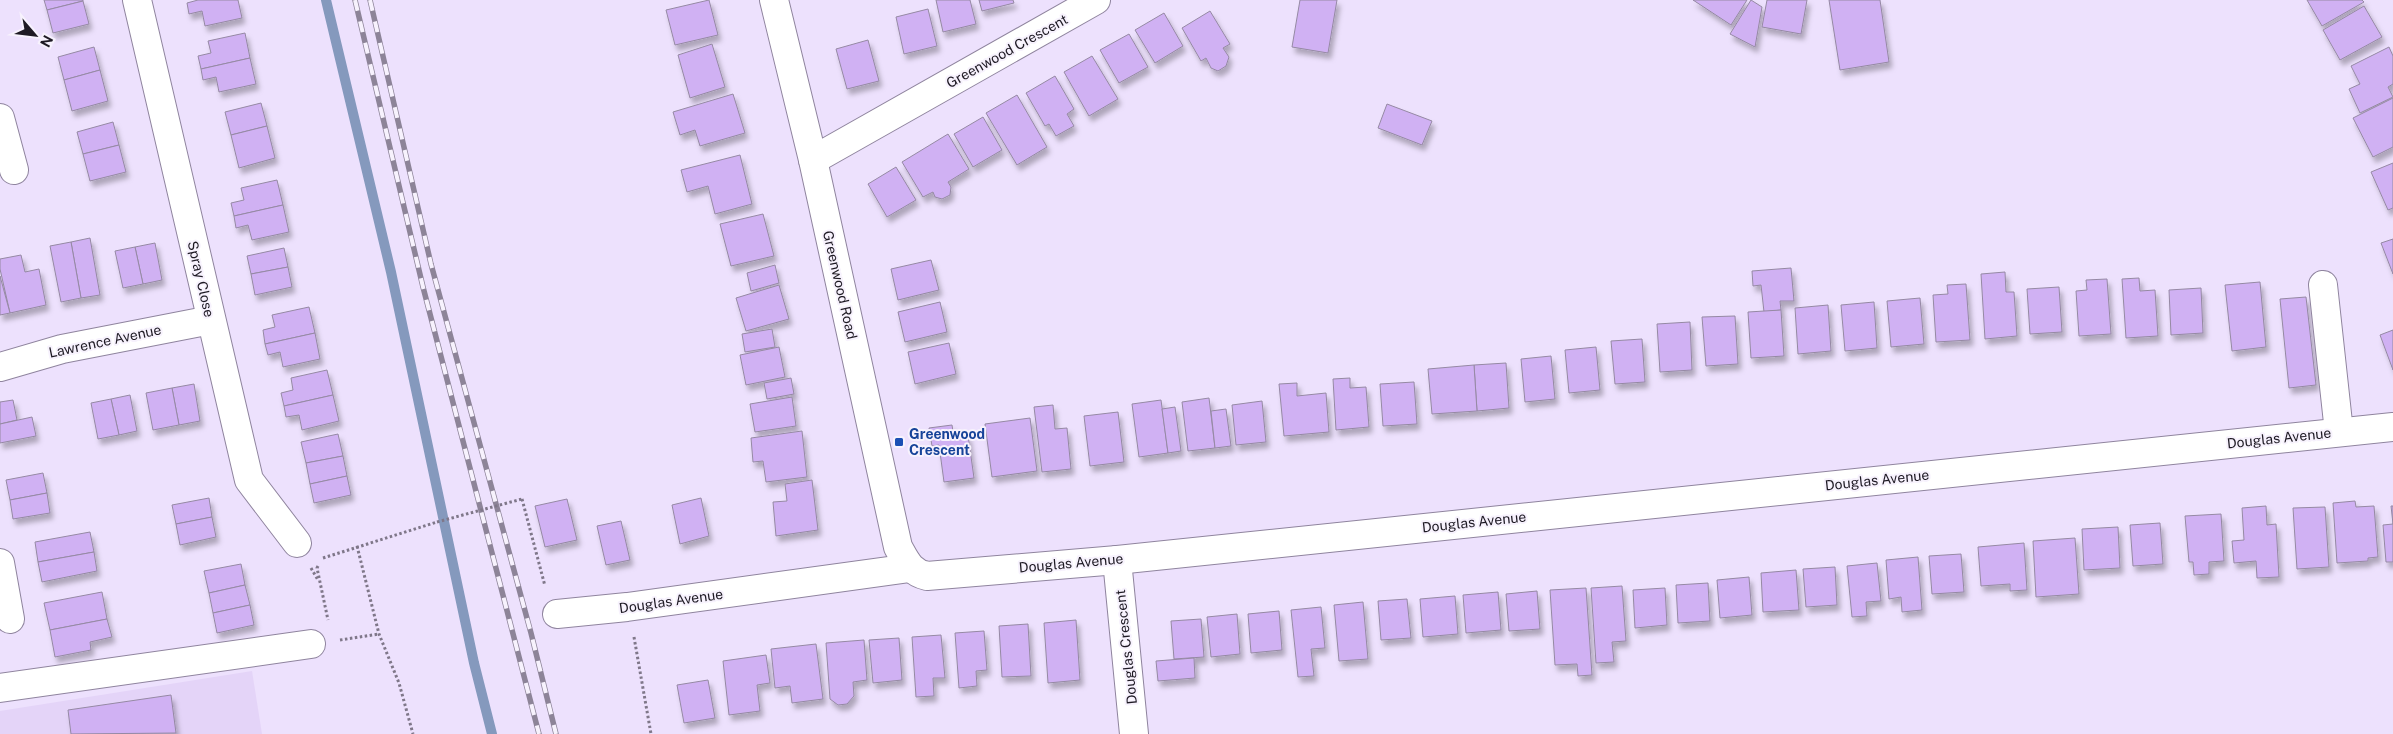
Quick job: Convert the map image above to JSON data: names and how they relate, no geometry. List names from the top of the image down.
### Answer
{
  "streets": {
    "street": [
      "Greenwood Crescent",
      "Spray Close",
      "Greenwood Road",
      "Lawrence Avenue",
      "Douglas Avenue",
      "Douglas Crescent"
    ]
  },
  "crossings": [
    ["Greenwood Crescent", "Greenwood Road"],
    ["Spray Close", "Lawrence Avenue"],
    ["Greenwood Road", "Douglas Avenue"],
    ["Douglas Avenue", "Douglas Crescent"]
  ],
  "places": {
    "transit": ["Greenwood Crescent"]
  },
  "north": "bottom right"
}
